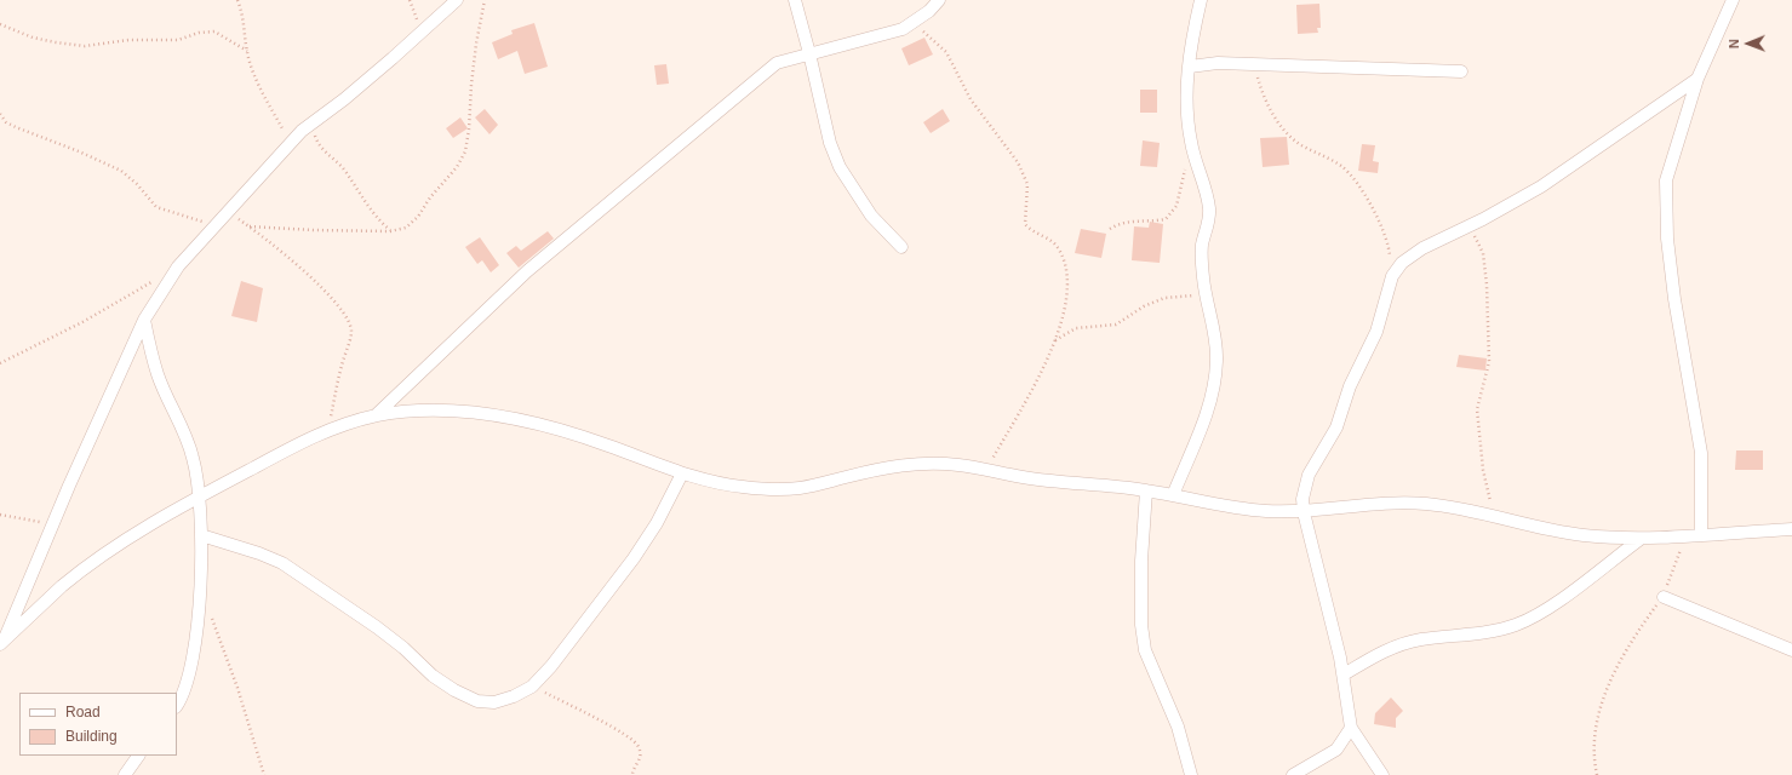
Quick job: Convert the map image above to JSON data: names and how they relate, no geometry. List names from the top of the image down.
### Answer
{
  "legend": ["Road", "Building"],
  "north": "left"
}
